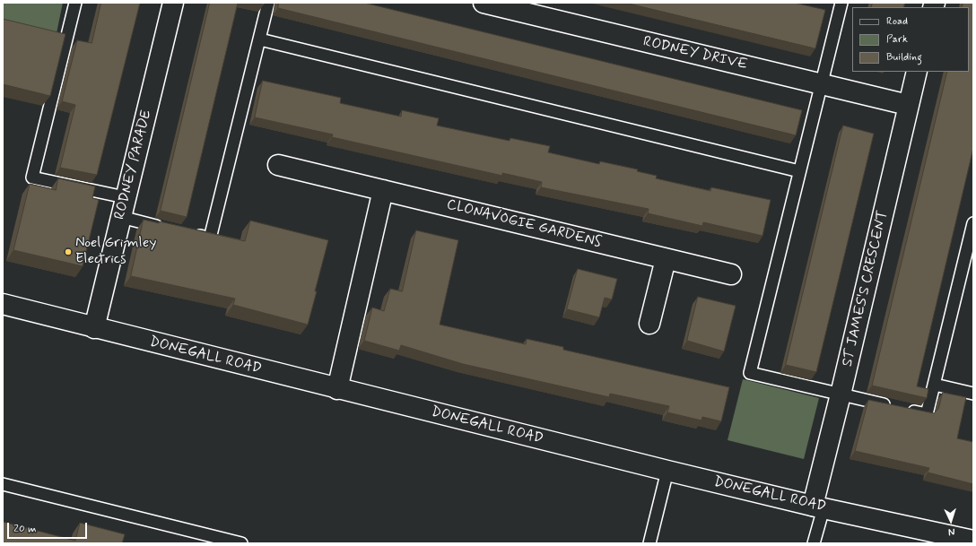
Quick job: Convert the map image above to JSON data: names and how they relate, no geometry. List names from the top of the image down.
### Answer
{
  "streets": {
    "street": [
      "RODNEY DRIVE",
      "RODNEY PARADE",
      "CLONAVOGIE GARDENS",
      "ST JAMES'S CRESCENT",
      "DONEGALL ROAD"
    ]
  },
  "crossings": [
    ["RODNEY DRIVE", "ST JAMES'S CRESCENT"],
    ["RODNEY PARADE", "DONEGALL ROAD"],
    ["ST JAMES'S CRESCENT", "DONEGALL ROAD"]
  ],
  "places": ["Noel Grimley Electrics"],
  "legend": ["Road", "Park", "Building"],
  "scale_bar": "20 m",
  "north": "bottom"
}
